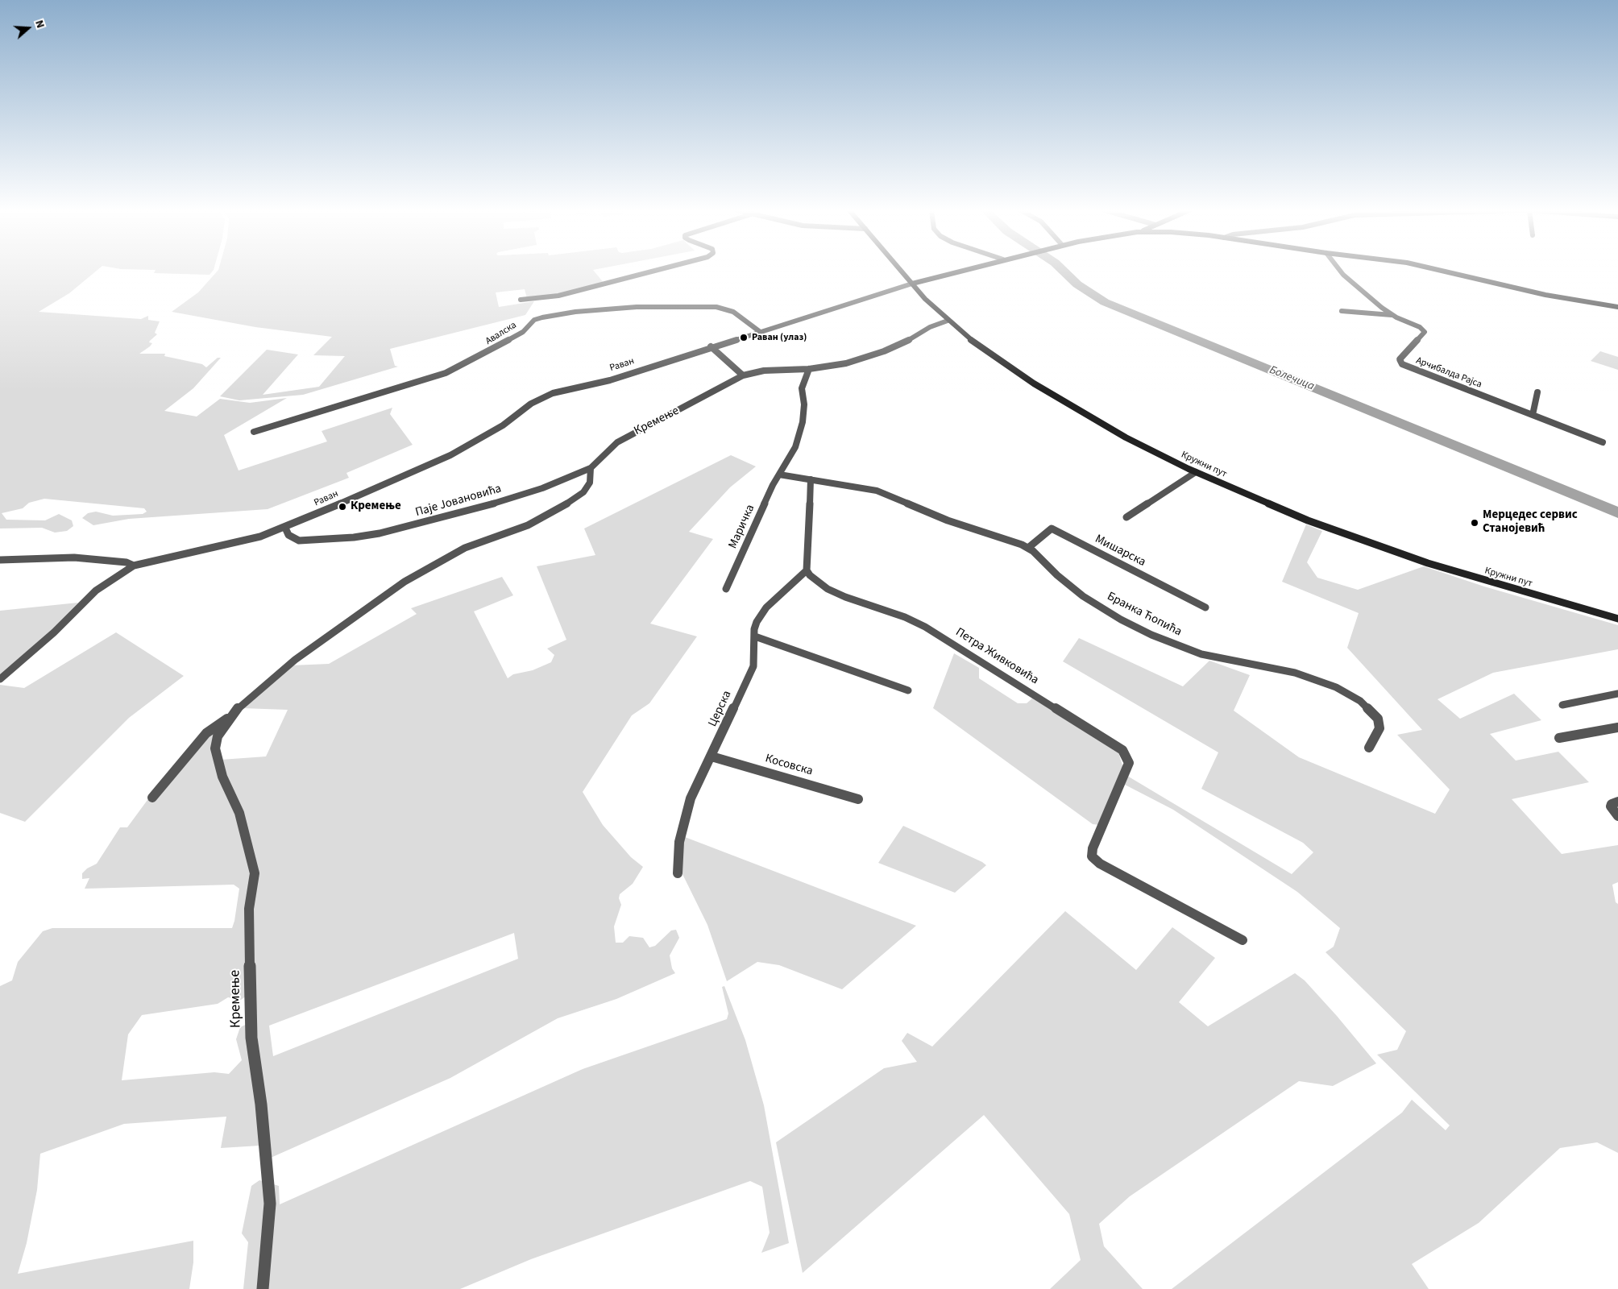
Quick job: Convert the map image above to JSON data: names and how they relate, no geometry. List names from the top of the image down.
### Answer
{
  "streets": {
    "street": [
      "Авалска",
      "Раван",
      "Арчибалда Рајса",
      "Кремење",
      "Кружни пут",
      "Паје Јовановића",
      "Маричка",
      "Мишарска",
      "Бранка Ћопића",
      "Петра Живковића",
      "Церска",
      "Косовска"
    ]
  },
  "crossings": [
    ["Авалска", "Раван"],
    ["Раван", "Кружни пут"],
    ["Раван", "Паје Јовановића"],
    ["Кремење", "Кружни пут"],
    ["Кремење", "Паје Јовановића"],
    ["Мишарска", "Бранка Ћопића"],
    ["Петра Живковића", "Церска"],
    ["Церска", "Косовска"]
  ],
  "water": ["Болечица"],
  "places": ["Раван (улаз)", "Кремење", "Мерцедес сервис Станојевић"],
  "north": "right"
}
